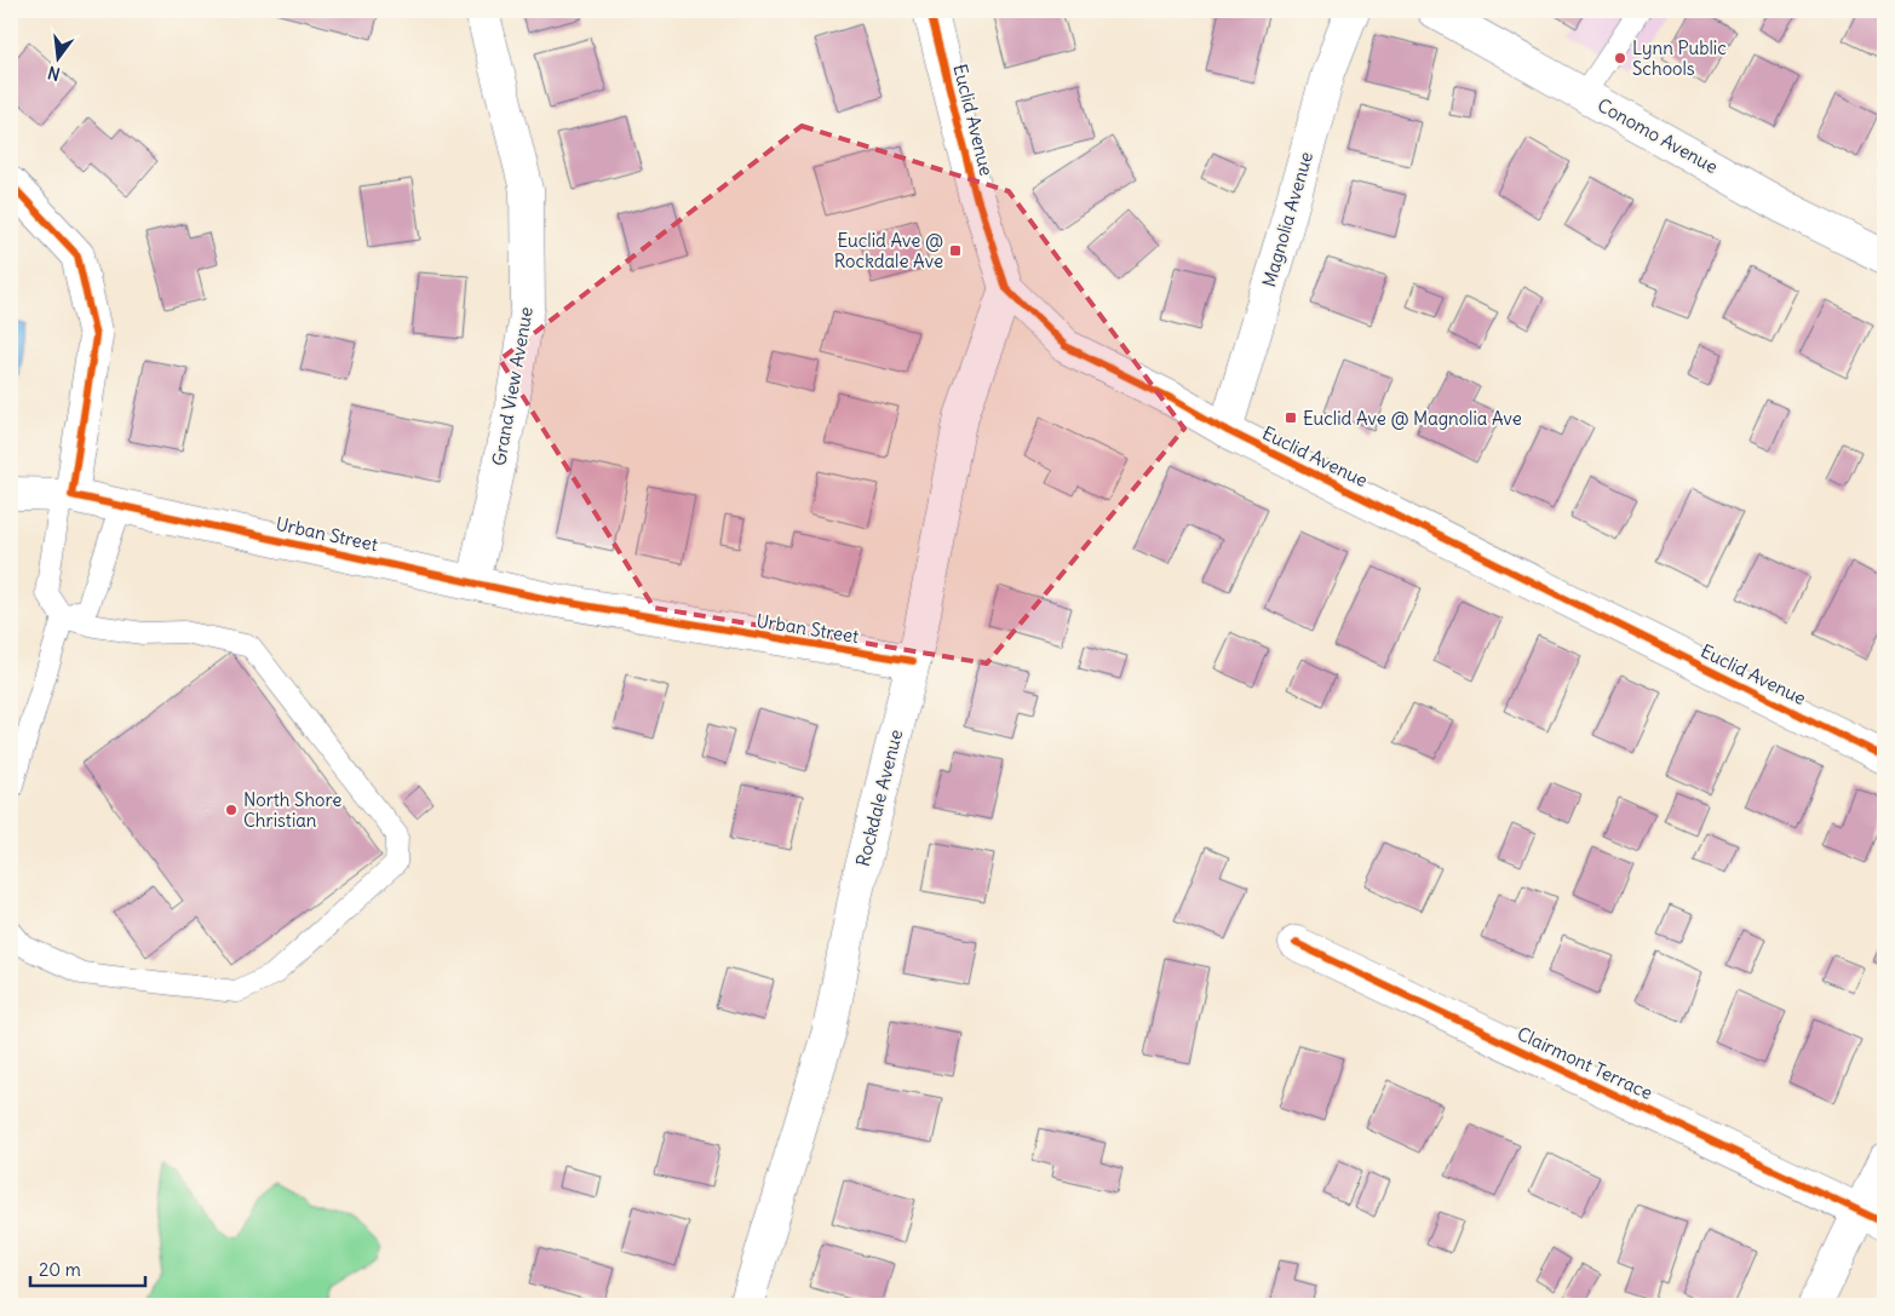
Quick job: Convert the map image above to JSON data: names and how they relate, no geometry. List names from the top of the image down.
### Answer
{
  "streets": {
    "street": [
      "Euclid Avenue",
      "Conomo Avenue",
      "Magnolia Avenue",
      "Grand View Avenue",
      "Urban Street",
      "Rockdale Avenue",
      "Clairmont Terrace"
    ]
  },
  "crossings": [
    ["Euclid Avenue", "Magnolia Avenue"],
    ["Euclid Avenue", "Rockdale Avenue"],
    ["Grand View Avenue", "Urban Street"],
    ["Urban Street", "Rockdale Avenue"]
  ],
  "places": {
    "other": ["Lynn Public Schools", "North Shore Christian"],
    "transit": ["Euclid Ave @ Rockdale Ave", "Euclid Ave @ Magnolia Ave"]
  },
  "scale_bar": "20 m",
  "north": "bottom"
}
